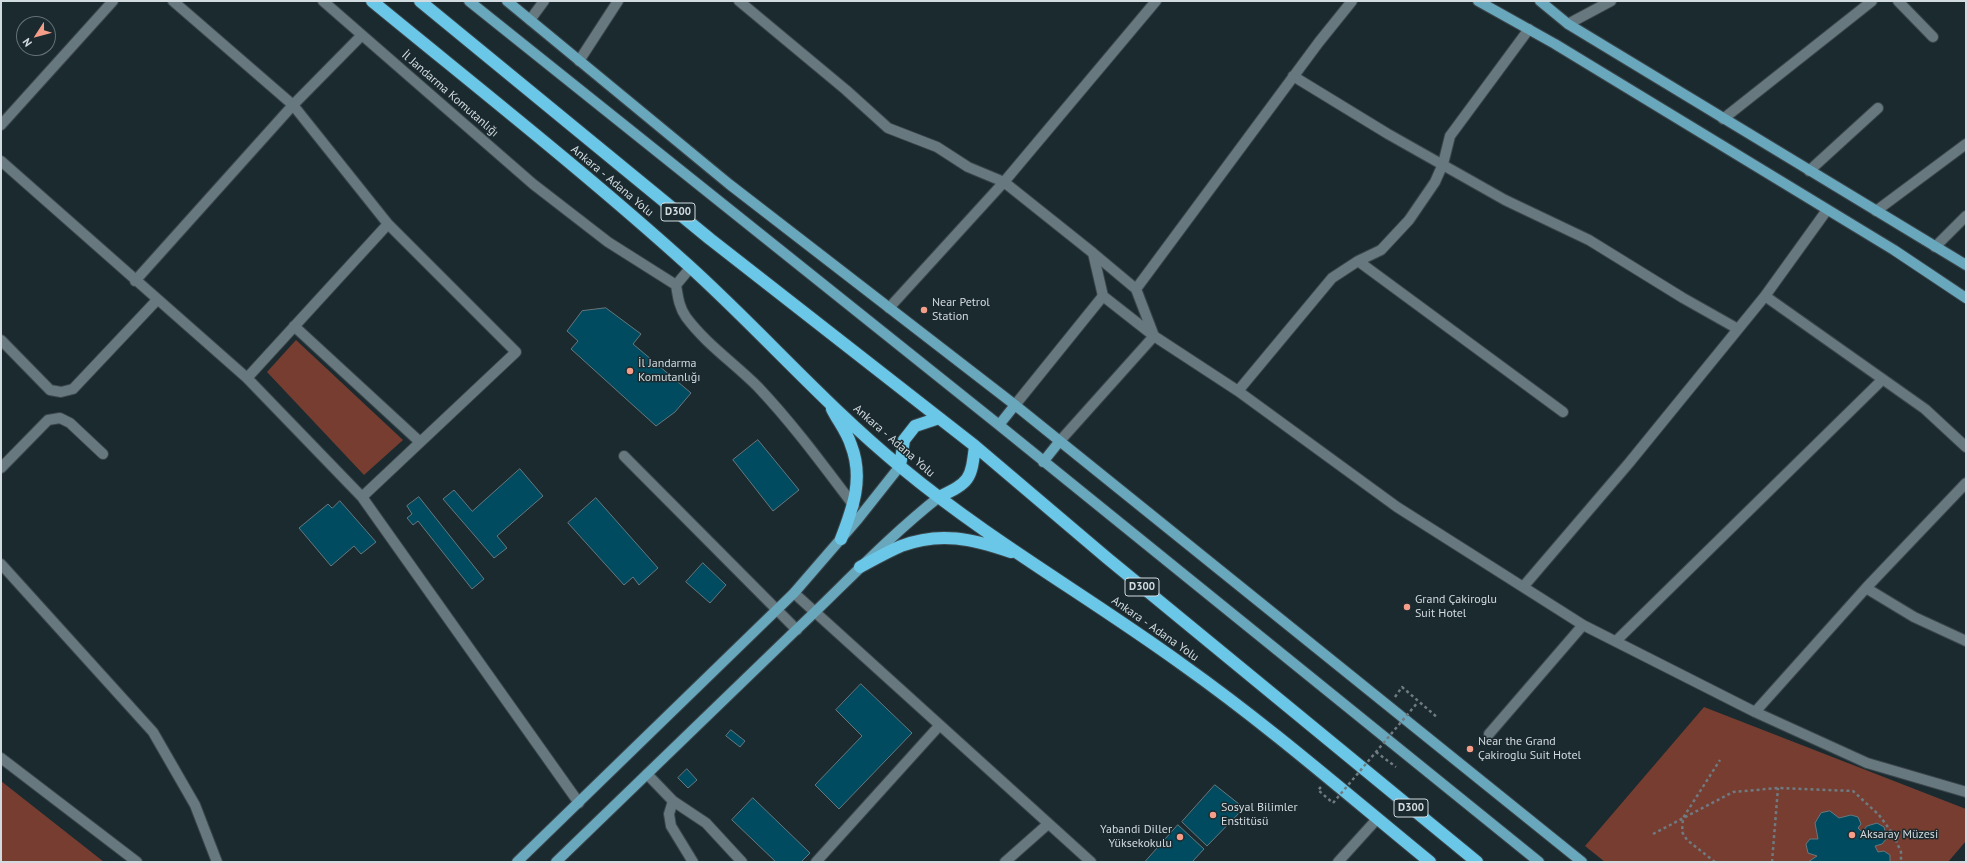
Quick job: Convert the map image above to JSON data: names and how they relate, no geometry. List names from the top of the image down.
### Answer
{
  "streets": {
    "highway": ["Ankara - Adana Yolu", "D300"],
    "street": ["İl Jandarma Komutanlığı"]
  },
  "places": [
    "Near Petrol Station",
    "İl Jandarma Komutanlığı",
    "Grand Çakiroglu Suit Hotel",
    "Near the Grand Çakiroglu Suit Hotel",
    "Sosyal Bilimler Enstitüsü",
    "Aksaray Müzesi",
    "Yabandi Diller Yüksekokulu"
  ],
  "north": "bottom left"
}
